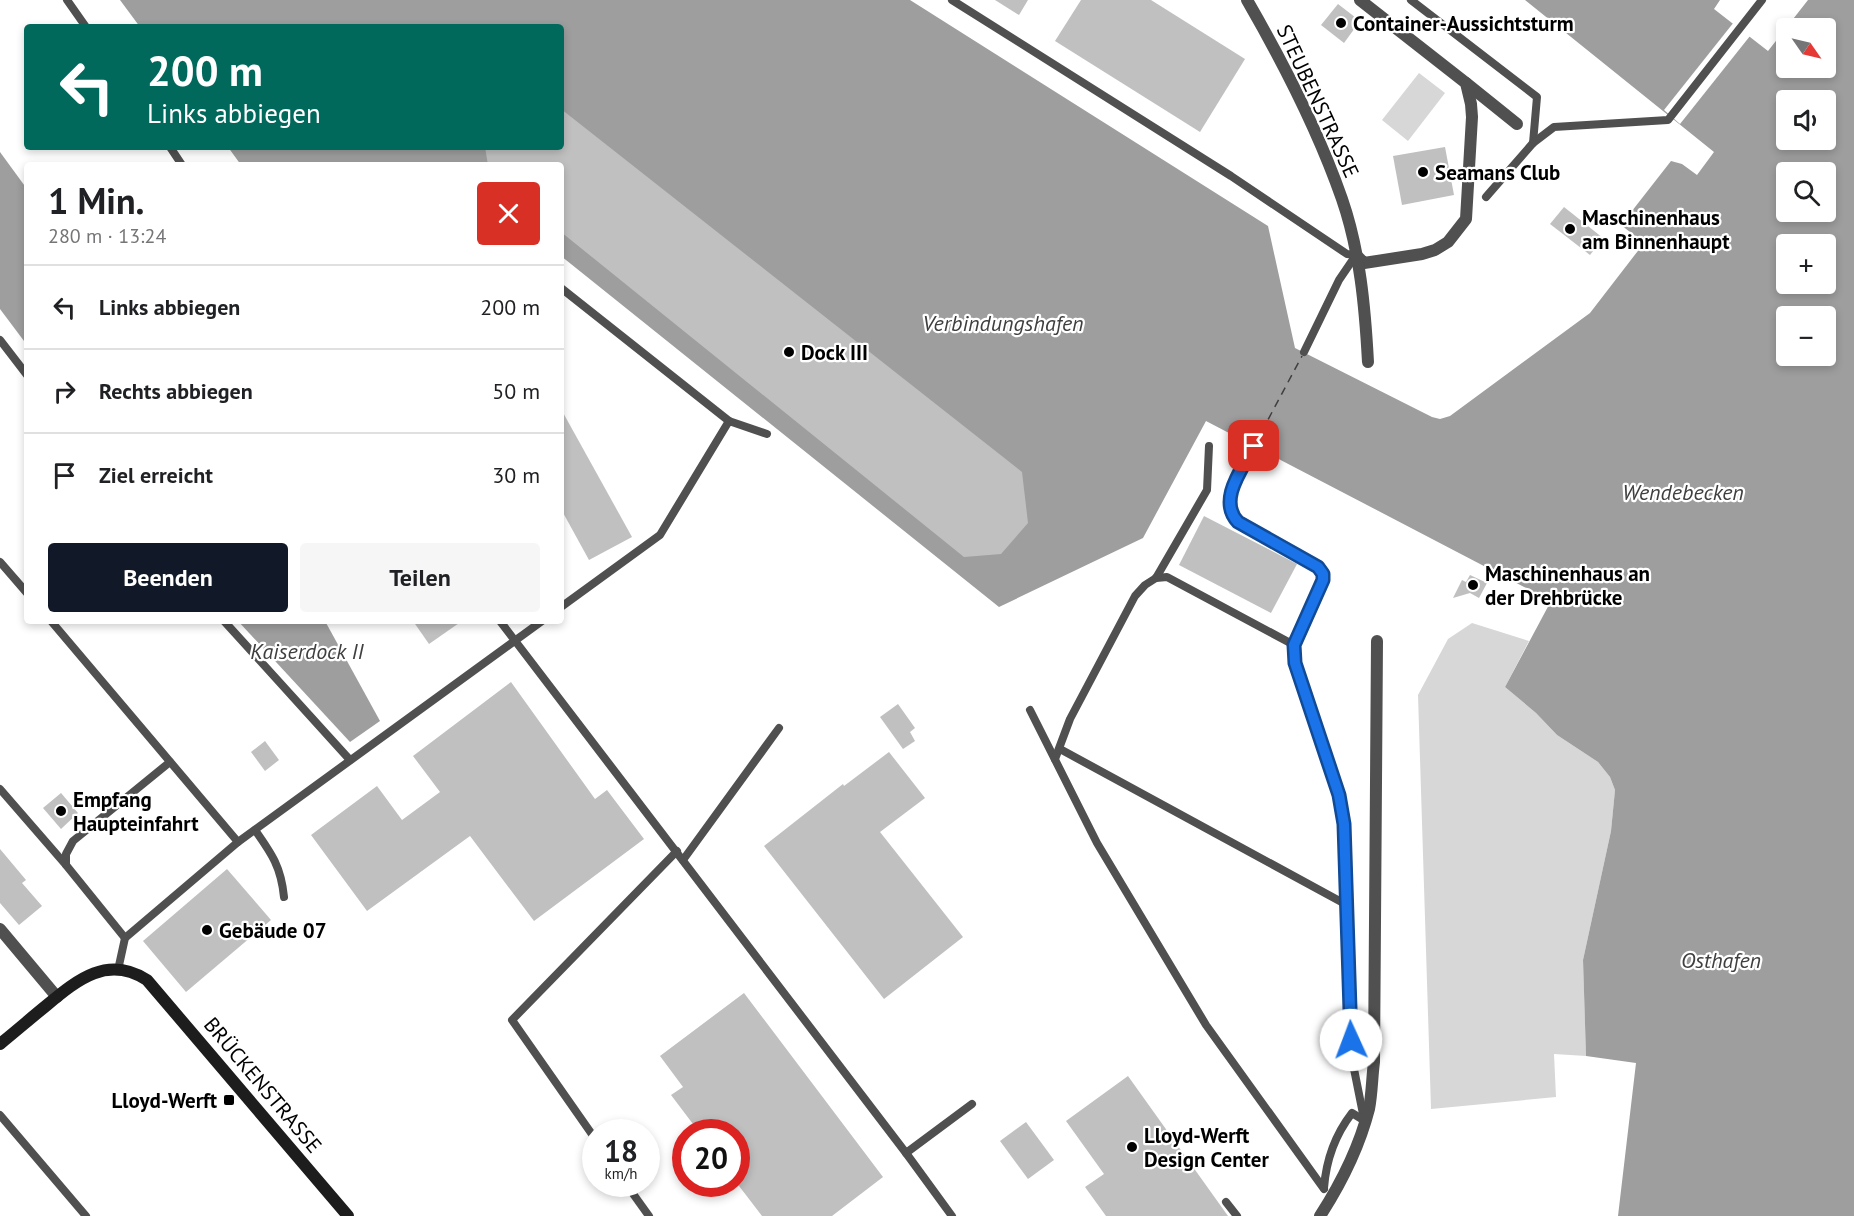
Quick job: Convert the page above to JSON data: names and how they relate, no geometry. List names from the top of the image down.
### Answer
{
  "streets": {
    "main road": ["BRÜCKENSTRASSE"],
    "street": ["STEUBENSTRASSE"]
  },
  "water": [
    "Verbindungshafen",
    "Wendebecken",
    "Kaiserdock II",
    "Osthafen"
  ],
  "places": {
    "other": [
      "Container-Aussichtsturm",
      "Seamans Club",
      "Maschinenhaus am Binnenhaupt",
      "Dock III",
      "Maschinenhaus an der Drehbrücke",
      "Empfang Haupteinfahrt",
      "Gebäude 07",
      "Lloyd-Werft Design Center"
    ],
    "transit": ["Lloyd-Werft"]
  },
  "north": "bottom right",
  "page": {
    "map_buttons": ["+", "−"],
    "turn": ["200 m", "Links abbiegen"],
    "heading": ["1 Min.", "280 m · 13:24"],
    "list": [
      {
        "name": "Links abbiegen",
        "value": "200 m"
      },
      {
        "name": "Rechts abbiegen",
        "value": "50 m"
      },
      {
        "name": "Ziel erreicht",
        "value": "30 m"
      }
    ],
    "buttons": ["Beenden", "Teilen"],
    "speed": "18 km/h",
    "limit": "20"
  }
}
